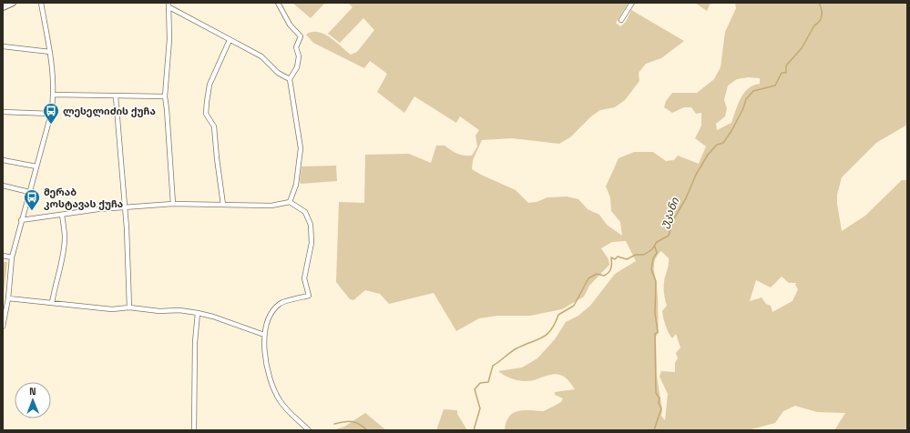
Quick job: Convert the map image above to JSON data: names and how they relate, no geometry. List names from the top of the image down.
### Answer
{
  "water": ["უკანი"],
  "places": {
    "bus stop": ["ლესელიძის ქუჩა", "მერაბ კოსტავას ქუჩა"]
  },
  "north": "top"
}
